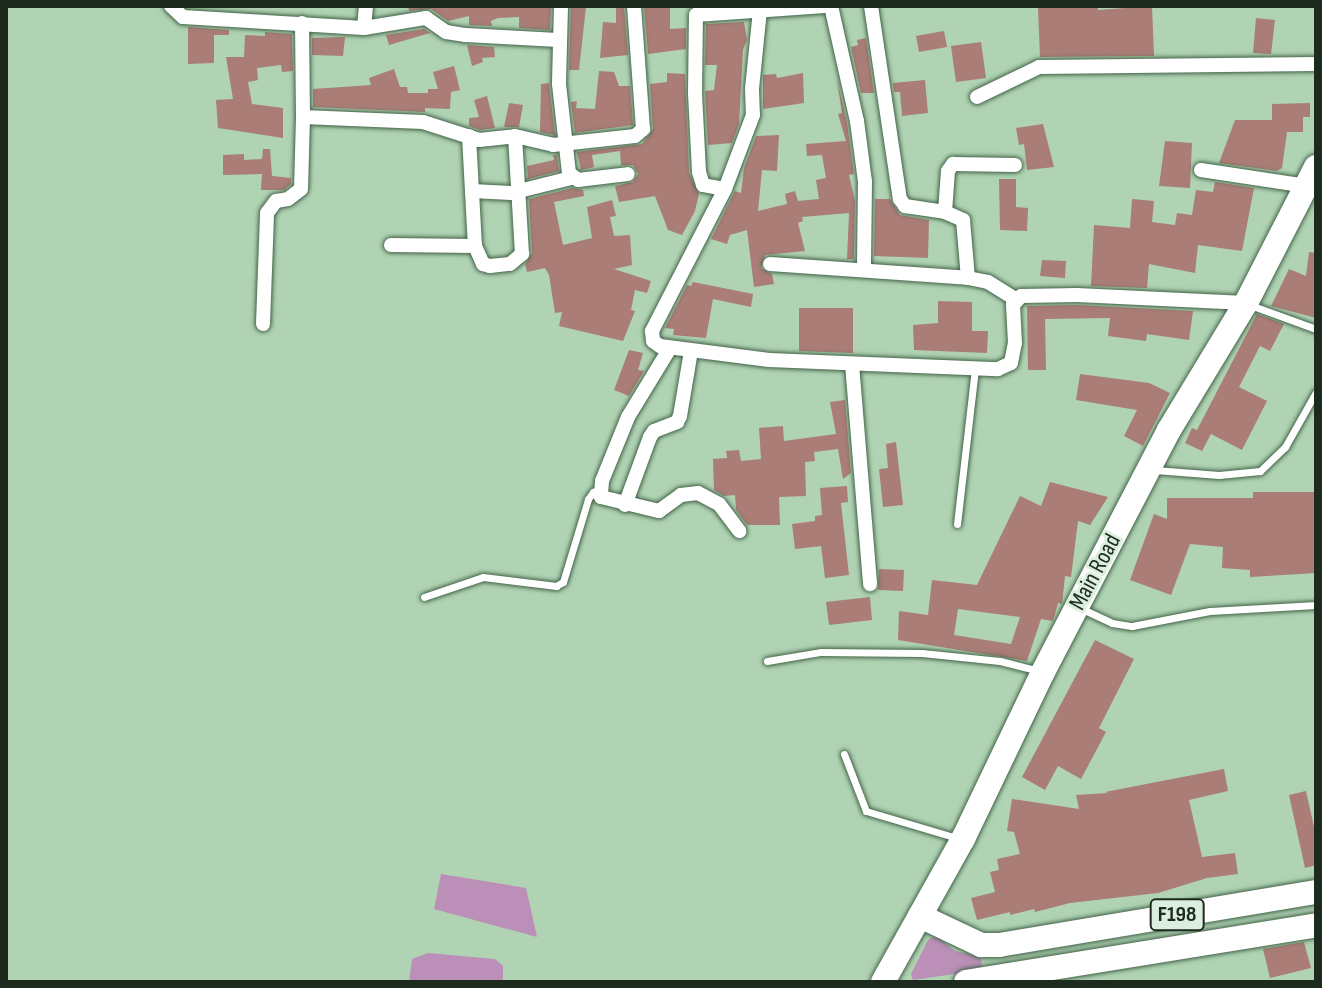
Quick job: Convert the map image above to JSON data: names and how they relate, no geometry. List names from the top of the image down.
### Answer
{
  "streets": {
    "main road": ["Main Road", "F198"]
  },
  "crossings": [
    ["Main Road", "F198"]
  ]
}
